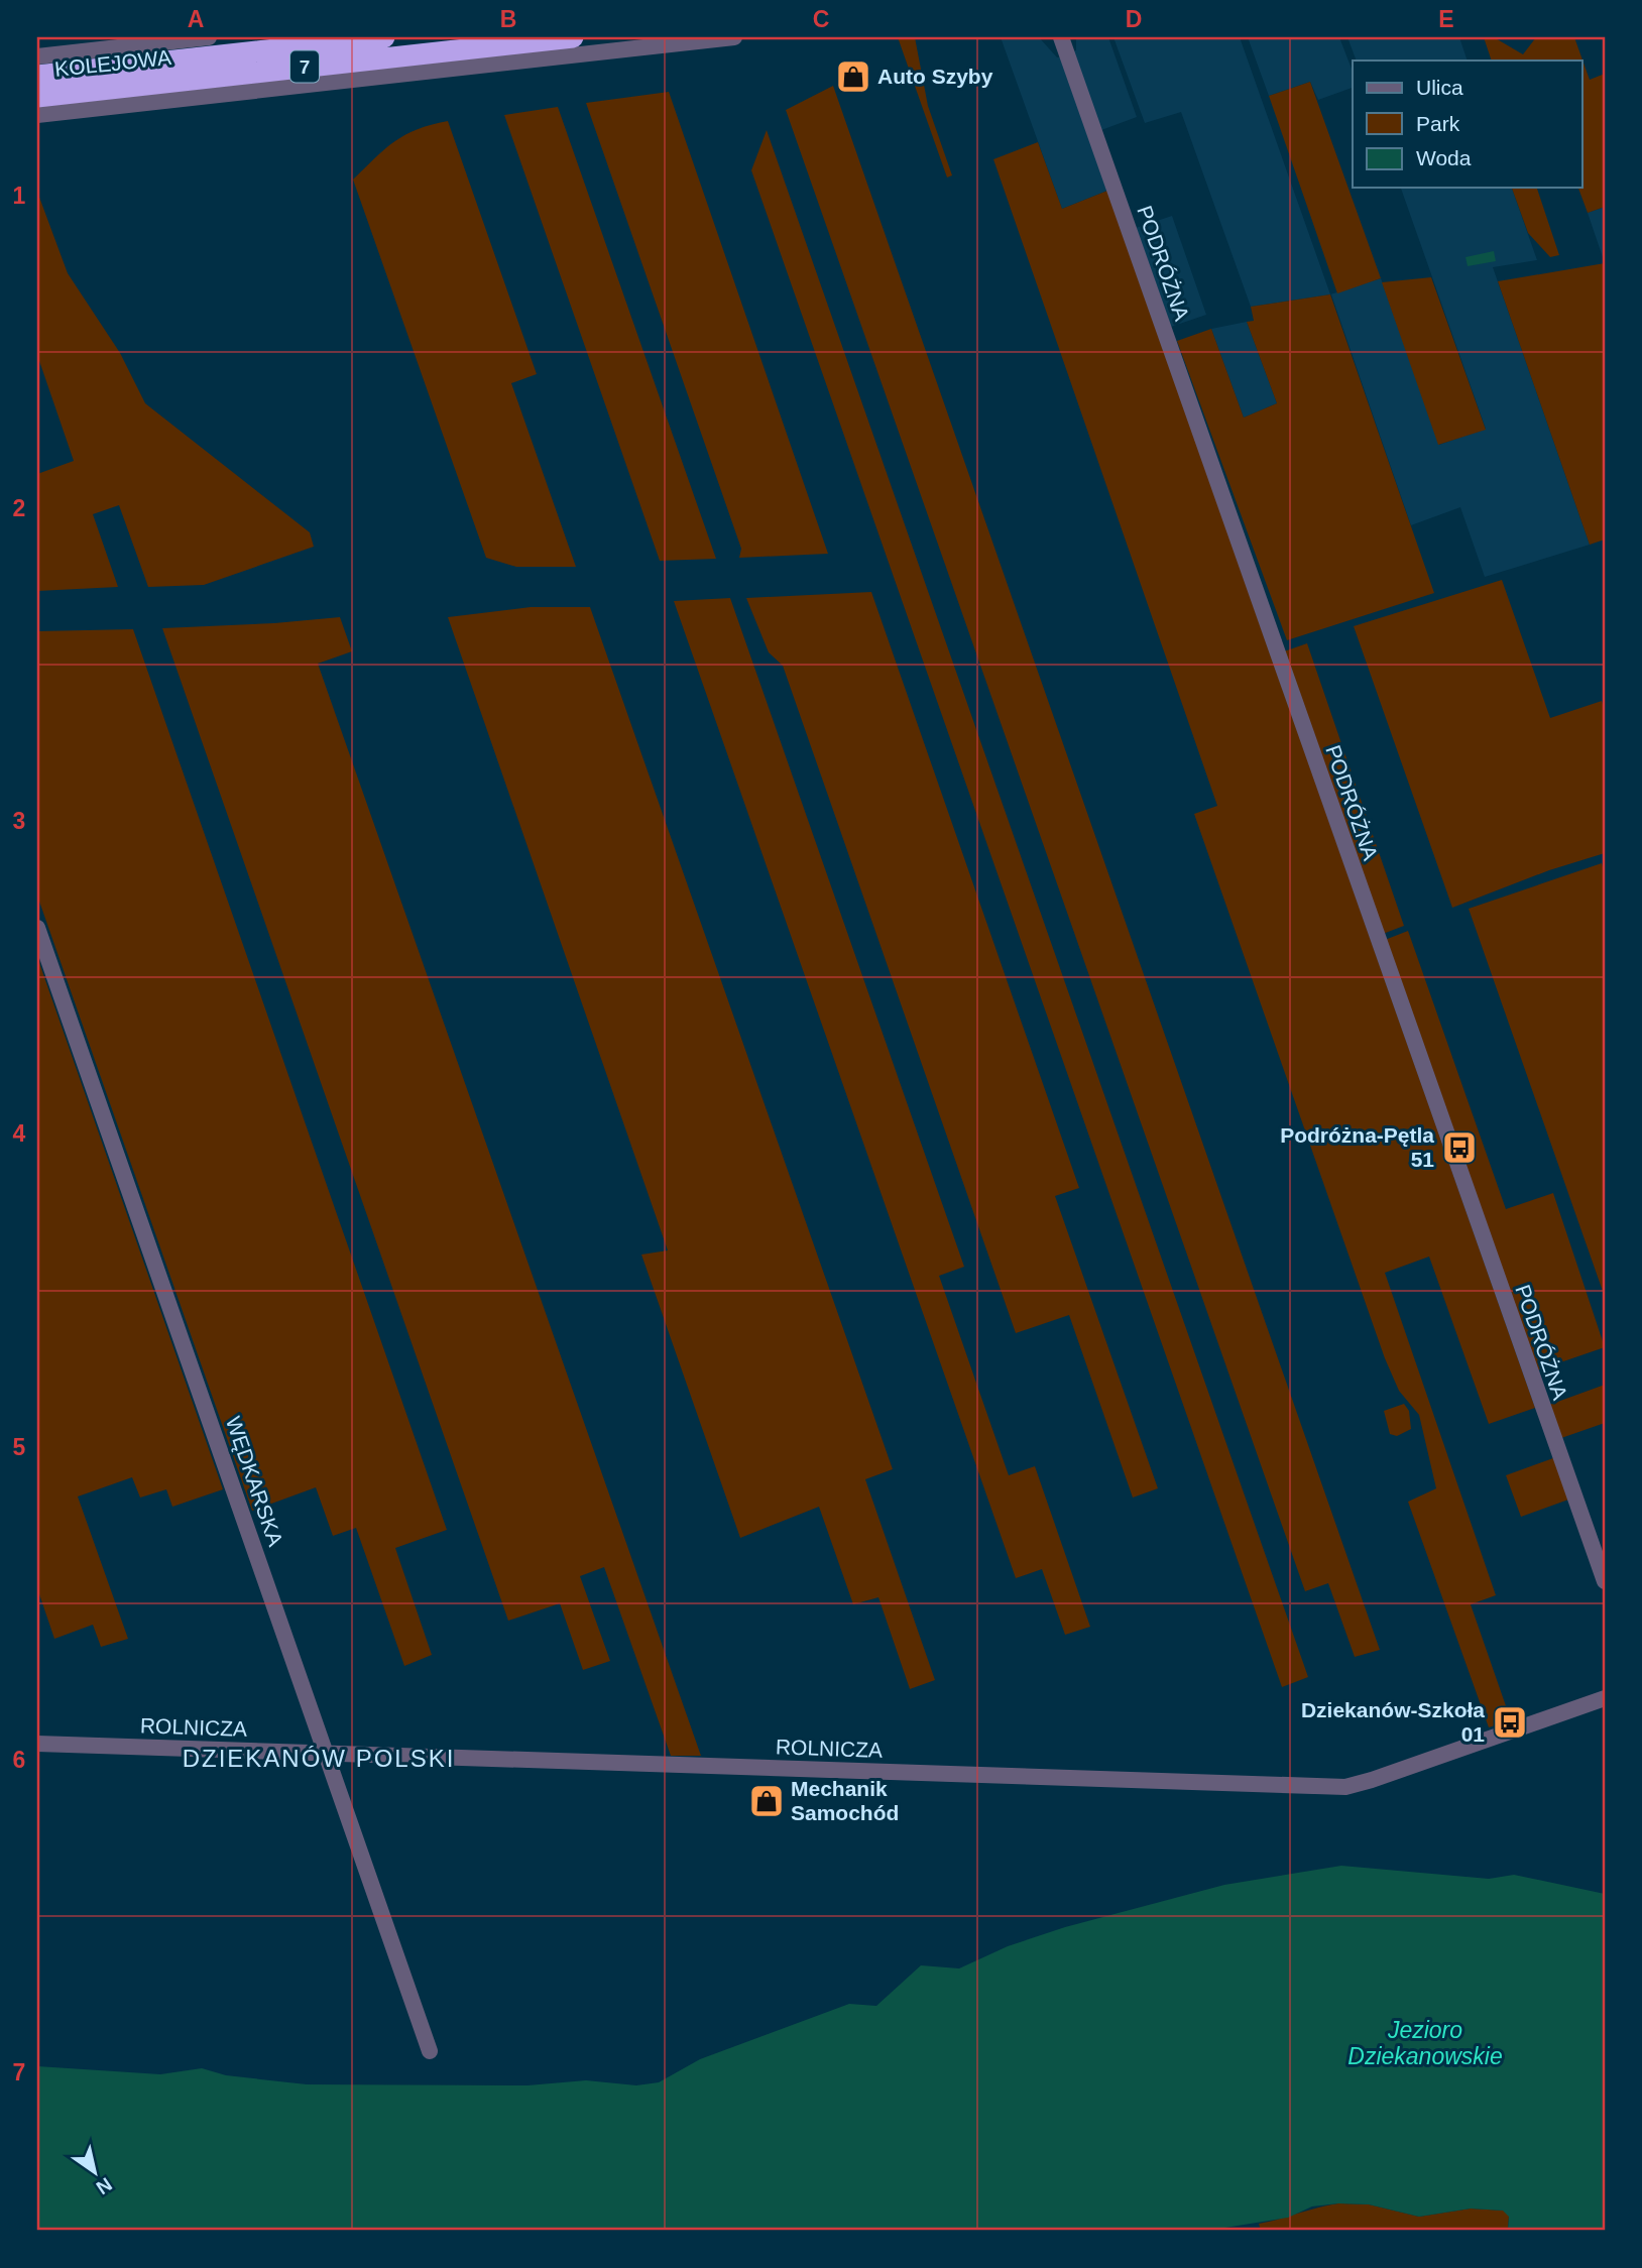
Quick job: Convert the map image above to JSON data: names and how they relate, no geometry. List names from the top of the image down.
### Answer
{
  "streets": {
    "highway": ["KOLEJOWA", "7"],
    "street": ["PODRÓŻNA", "WĘDKARSKA", "ROLNICZA"]
  },
  "crossings": [
    ["WĘDKARSKA", "ROLNICZA"]
  ],
  "districts": ["DZIEKANÓW POLSKI"],
  "water": ["Jezioro Dziekanowskie"],
  "places": {
    "shop": ["Auto Szyby", "Mechanik Samochód"],
    "bus stop": ["Podróżna-Pętla 51", "Dziekanów-Szkoła 01"]
  },
  "legend": ["Ulica", "Park", "Woda"],
  "north": "bottom right",
  "grid": {
    "columns": [
      "A",
      "B",
      "C",
      "D",
      "E"
    ],
    "rows": [
      "1",
      "2",
      "3",
      "4",
      "5",
      "6",
      "7"
    ]
  }
}
